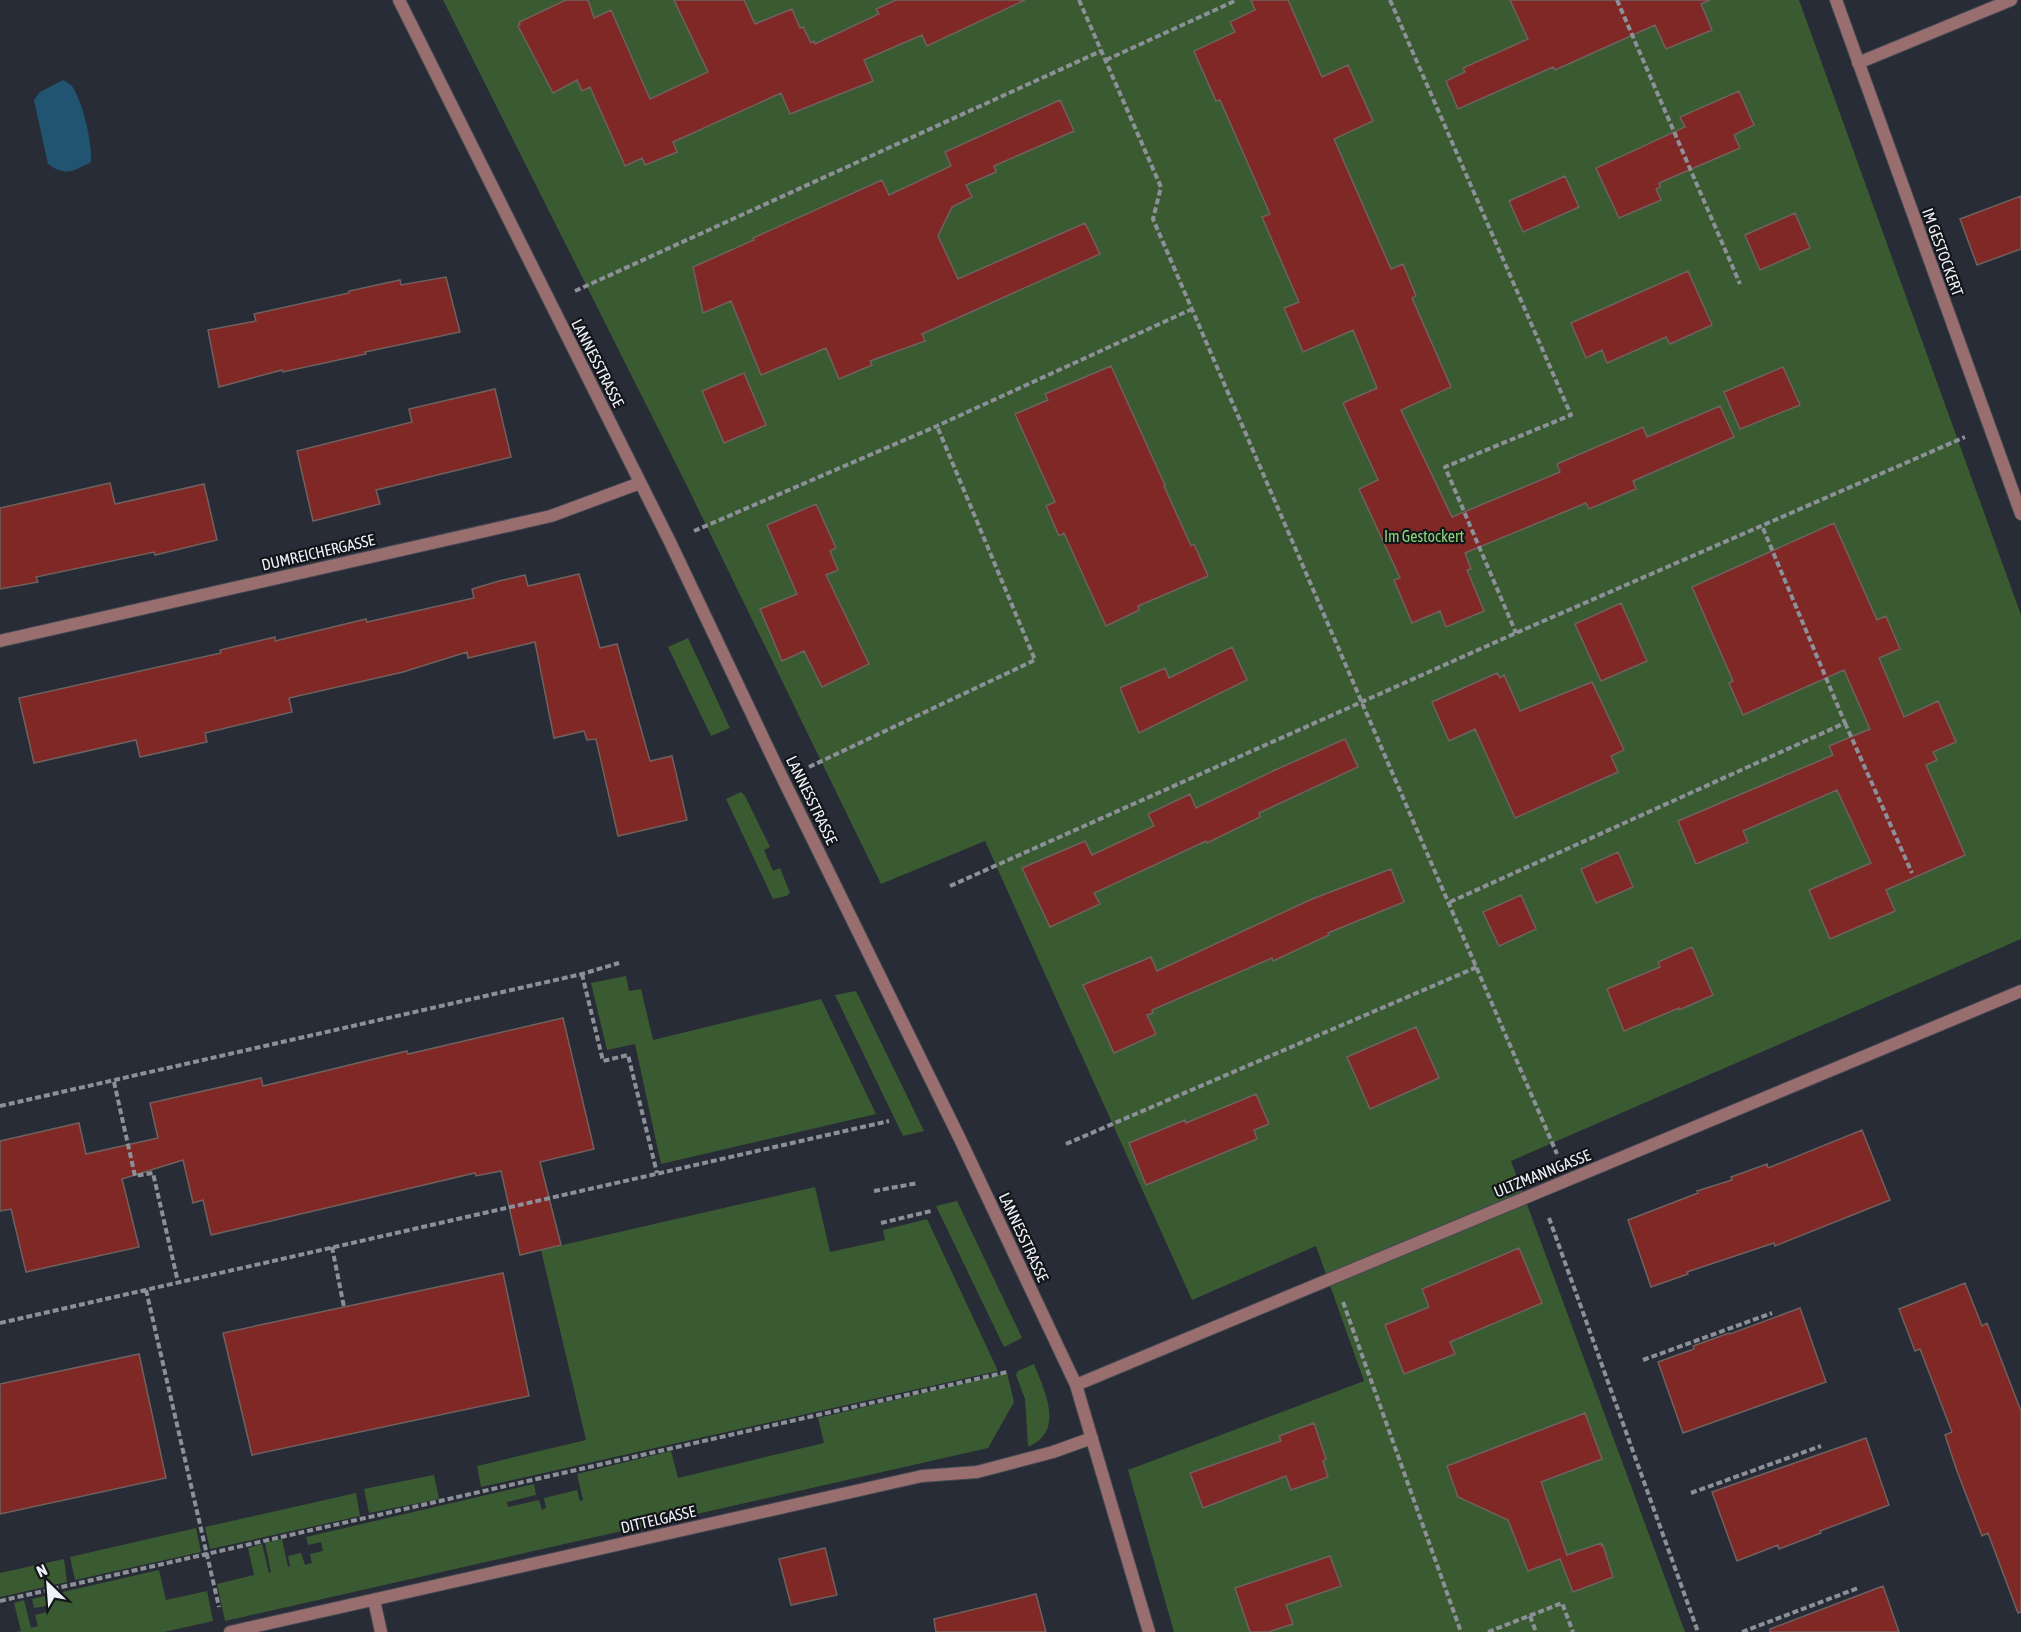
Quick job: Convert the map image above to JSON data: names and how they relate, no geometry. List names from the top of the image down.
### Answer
{
  "streets": {
    "street": [
      "IM GESTOCKERT",
      "LANNESSTRASSE",
      "DUMREICHERGASSE",
      "ULTZMANNGASSE",
      "DITTELGASSE"
    ]
  },
  "crossings": [
    ["LANNESSTRASSE", "DUMREICHERGASSE"],
    ["LANNESSTRASSE", "ULTZMANNGASSE"],
    ["LANNESSTRASSE", "DITTELGASSE"]
  ],
  "parks": ["Im Gestockert"],
  "north": "top left"
}
